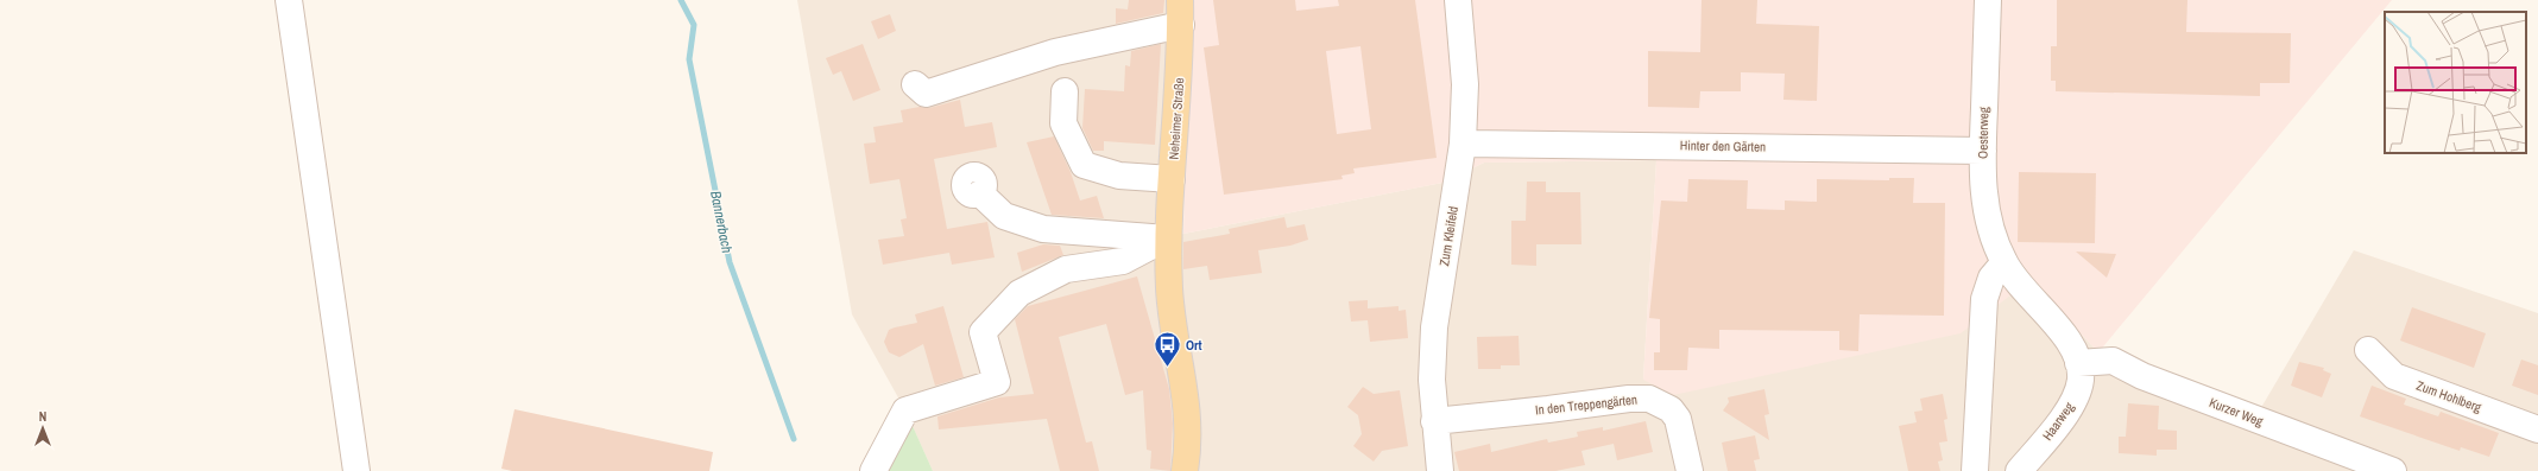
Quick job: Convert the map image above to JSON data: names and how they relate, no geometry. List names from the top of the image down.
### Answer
{
  "streets": {
    "main road": ["Neheimer Straße"],
    "street": [
      "Oesterweg",
      "Hinter den Gärten",
      "Zum Kleifeld",
      "Zum Hohlberg",
      "In den Treppengärten",
      "Kurzer Weg",
      "Haarweg"
    ]
  },
  "crossings": [
    ["Oesterweg", "Hinter den Gärten"],
    ["Oesterweg", "Kurzer Weg"],
    ["Oesterweg", "Haarweg"],
    ["Hinter den Gärten", "Zum Kleifeld"],
    ["Zum Kleifeld", "In den Treppengärten"],
    ["Kurzer Weg", "Haarweg"]
  ],
  "water": ["Bannerbach"],
  "places": {
    "bus stop": ["Ort"]
  },
  "north": "top"
}
